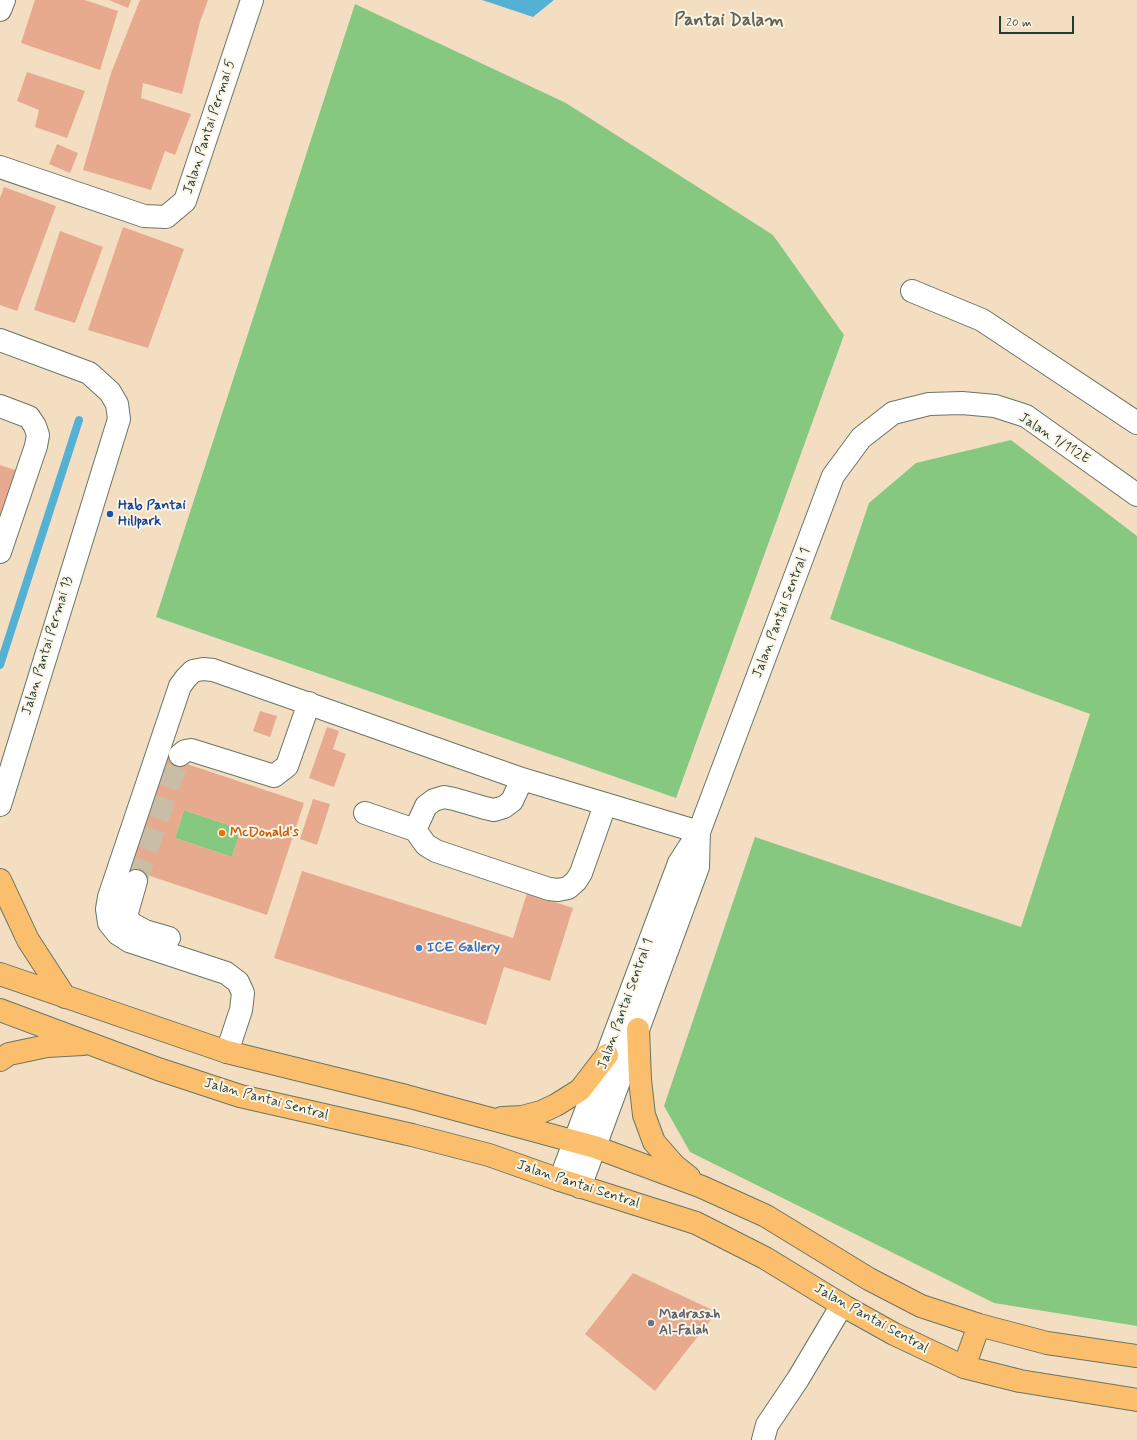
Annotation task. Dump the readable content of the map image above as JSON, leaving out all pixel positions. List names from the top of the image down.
{
  "streets": {
    "main road": ["Jalan Pantai Sentral"],
    "street": [
      "Jalan Pantai Permai 5",
      "Jalan 1/112E",
      "Jalan Pantai Sentral 1",
      "Jalan Pantai Permai 13"
    ]
  },
  "crossings": [
    ["Jalan 1/112E", "Jalan Pantai Sentral 1"],
    ["Jalan Pantai Sentral 1", "Jalan Pantai Sentral"]
  ],
  "districts": ["Pantai Dalam"],
  "places": [
    "Hab Pantai Hillpark",
    "McDonald's",
    "ICE Gallery",
    "Madrasah Al-Falah"
  ],
  "scale_bar": "20 m"
}
